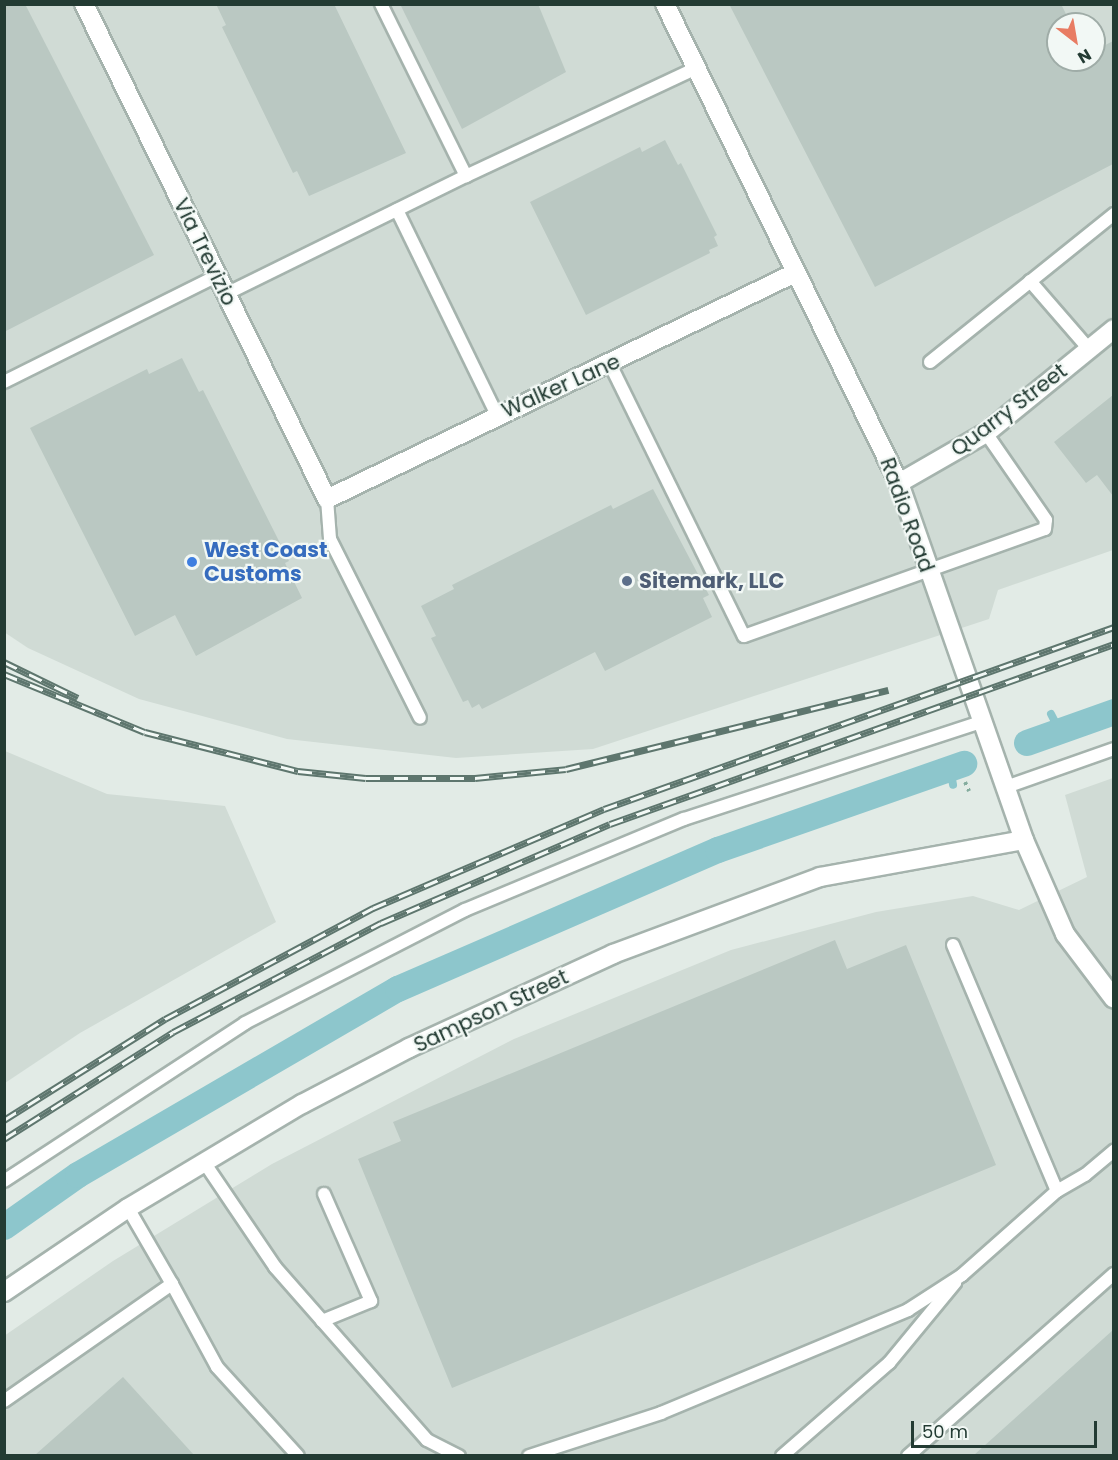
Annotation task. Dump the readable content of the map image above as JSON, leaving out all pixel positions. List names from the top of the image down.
{
  "streets": {
    "street": [
      "Via Trevizio",
      "Walker Lane",
      "Quarry Street",
      "Radio Road",
      "Sampson Street"
    ]
  },
  "crossings": [
    ["Via Trevizio", "Walker Lane"],
    ["Walker Lane", "Radio Road"],
    ["Quarry Street", "Radio Road"],
    ["Radio Road", "Sampson Street"]
  ],
  "places": ["West Coast Customs", "Sitemark, LLC"],
  "scale_bar": "50 m",
  "north": "bottom right"
}
